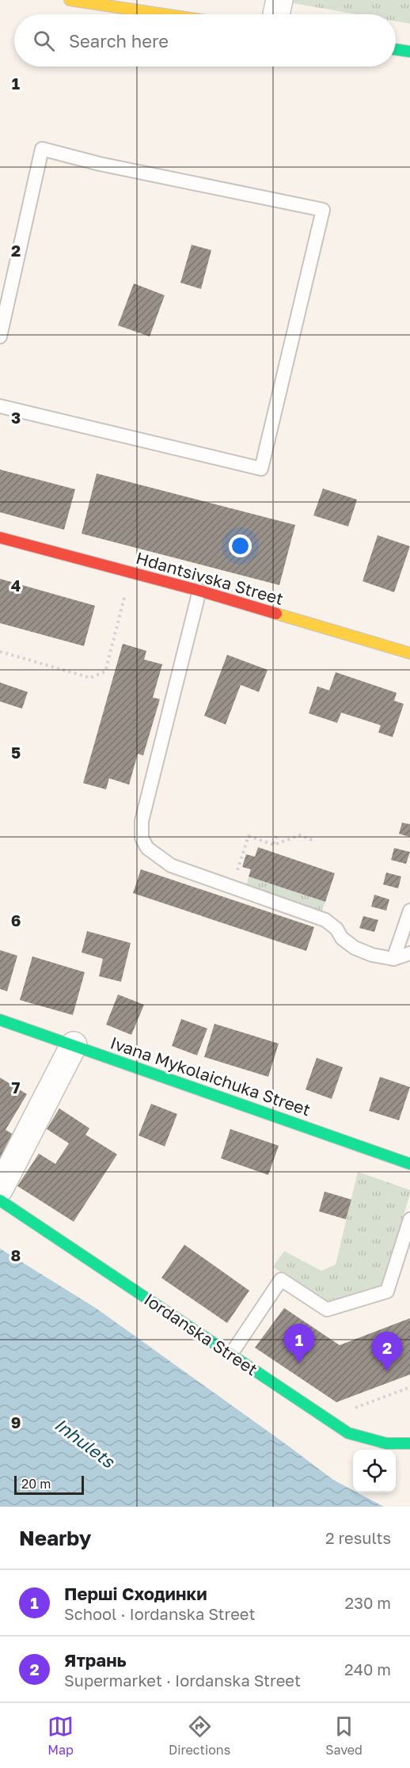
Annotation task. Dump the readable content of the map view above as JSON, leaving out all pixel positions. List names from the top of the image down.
{
  "streets": {
    "street": ["Hdantsivska Street", "Ivana Mykolaichuka Street", "Iordanska Street"]
  },
  "water": ["Inhulets"],
  "scale_bar": "20 m",
  "page": {
    "search": "Search here",
    "pins": ["1", "2"],
    "scale": "20 m",
    "heading": ["Nearby", "2 results"],
    "list": [
      {
        "mark": "1",
        "name": "Перші Сходинки",
        "note": "School · Iordanska Street",
        "value": "230 m"
      },
      {
        "mark": "2",
        "name": "Ятрань",
        "note": "Supermarket · Iordanska Street",
        "value": "240 m"
      }
    ],
    "nav": ["Map", "Directions", "Saved"]
  },
  "grid": {
    "rows": [
      "1",
      "2",
      "3",
      "4",
      "5",
      "6",
      "7",
      "8",
      "9"
    ]
  }
}
